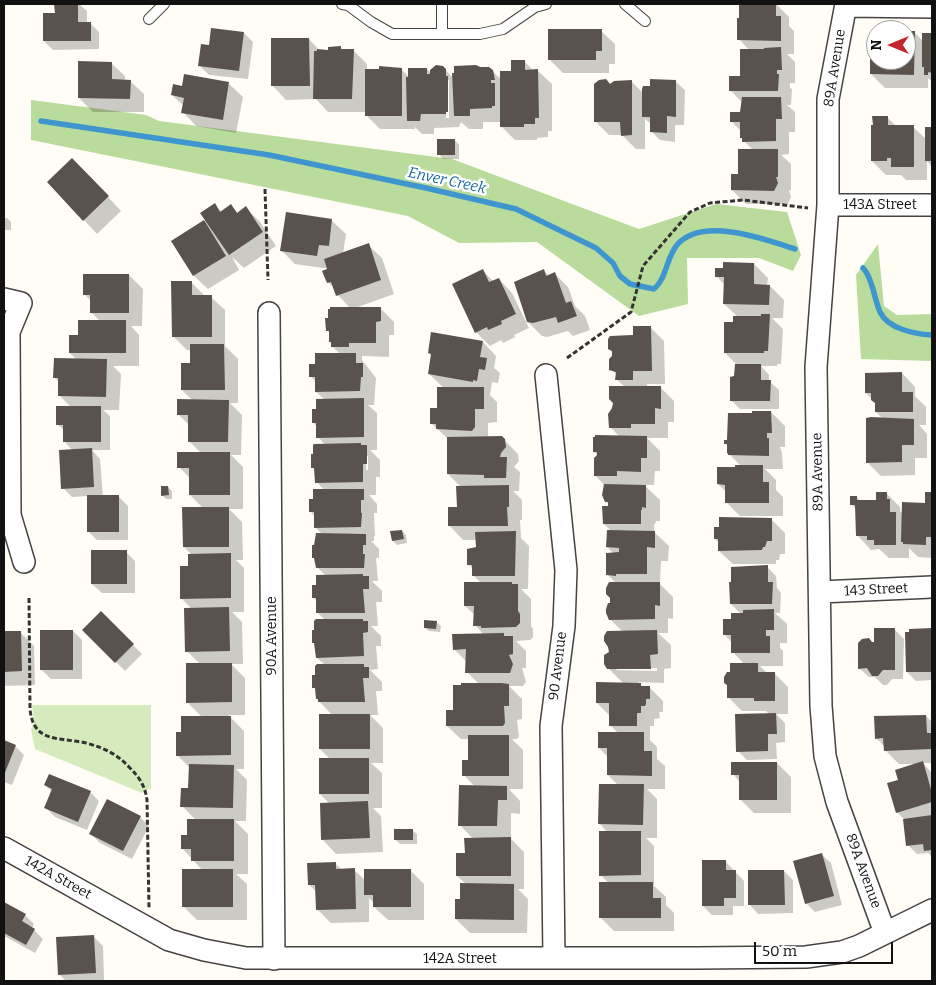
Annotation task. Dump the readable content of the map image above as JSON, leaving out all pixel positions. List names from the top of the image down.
{
  "streets": {
    "street": [
      "89A Avenue",
      "143A Street",
      "143 Street",
      "90A Avenue",
      "90 Avenue",
      "142A Street"
    ]
  },
  "crossings": [
    ["89A Avenue", "143A Street"],
    ["89A Avenue", "143 Street"],
    ["89A Avenue", "142A Street"],
    ["90A Avenue", "142A Street"],
    ["90 Avenue", "142A Street"]
  ],
  "water": ["Enver Creek"],
  "scale_bar": "50 m",
  "north": "left"
}
